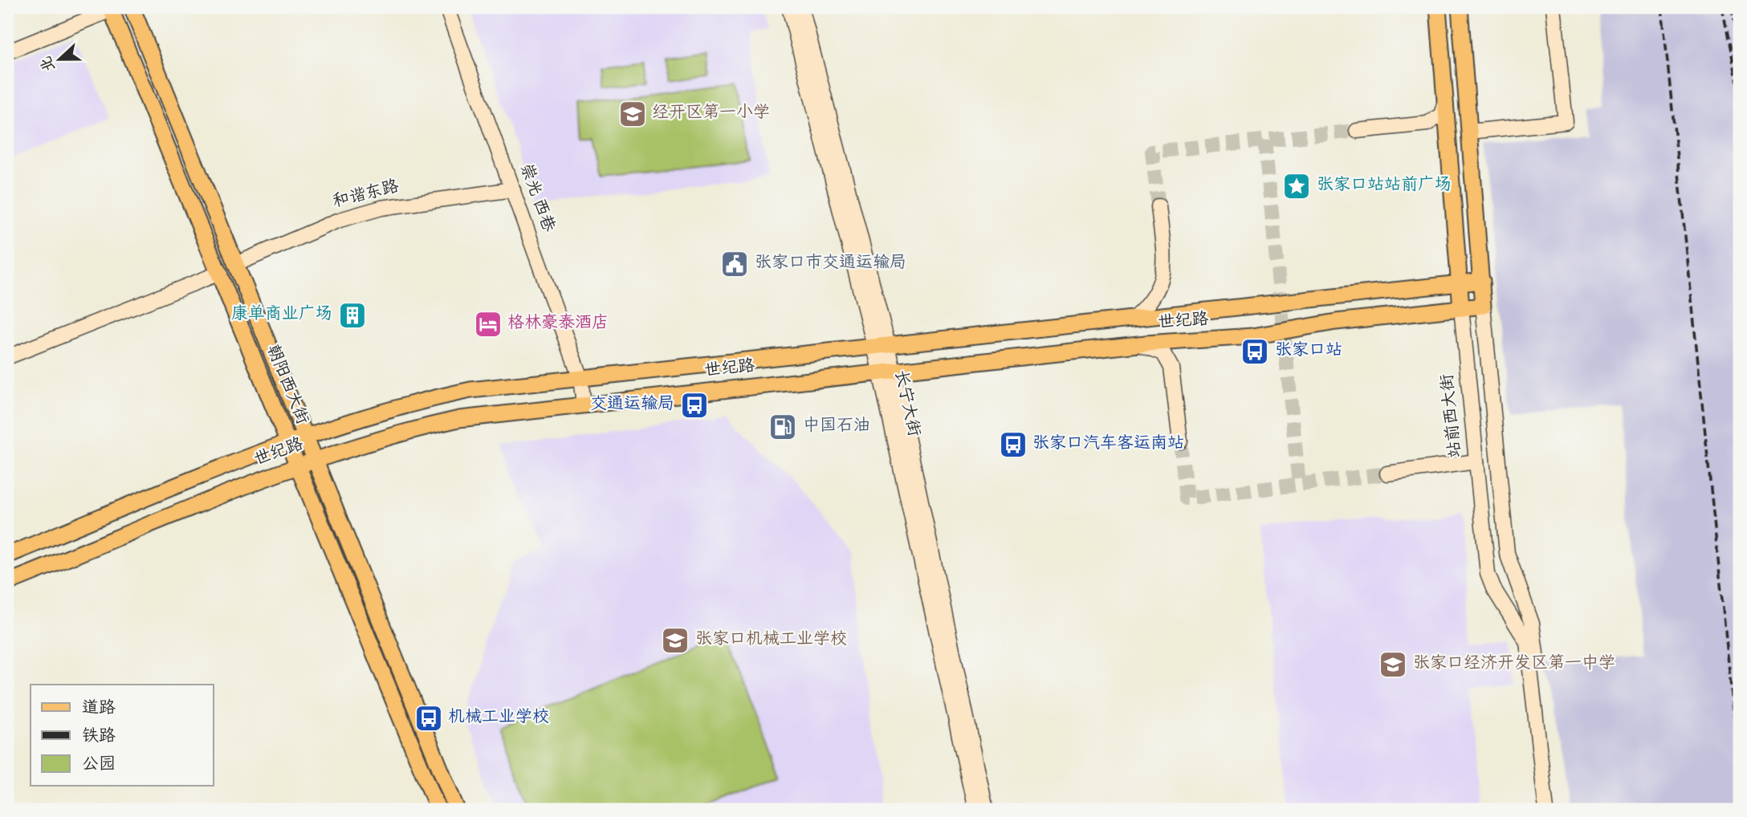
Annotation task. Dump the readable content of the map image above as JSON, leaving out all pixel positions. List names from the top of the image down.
{
  "streets": {
    "main road": [
      "和谐东路",
      "崇光 西巷",
      "世纪路",
      "朝阳西大街",
      "长宁大街",
      "站前西大街"
    ]
  },
  "crossings": [
    ["和谐东路", "崇光 西巷"],
    ["和谐东路", "朝阳西大街"],
    ["崇光 西巷", "世纪路"],
    ["世纪路", "朝阳西大街"],
    ["世纪路", "长宁大街"],
    ["世纪路", "站前西大街"]
  ],
  "places": {
    "school or university": ["经开区第一小学", "张家口机械工业学校", "张家口经济开发区第一中学"],
    "place": ["张家口站站前广场"],
    "public building": ["张家口市交通运输局"],
    "building": ["康单商业广场"],
    "hotel": ["格林豪泰酒店"],
    "bus stop": [
      "张家口站",
      "交通运输局",
      "张家口汽车客运南站",
      "机械工业学校"
    ],
    "fuel station": ["中国石油"]
  },
  "legend": ["道路", "铁路", "公园"],
  "north": "left"
}
